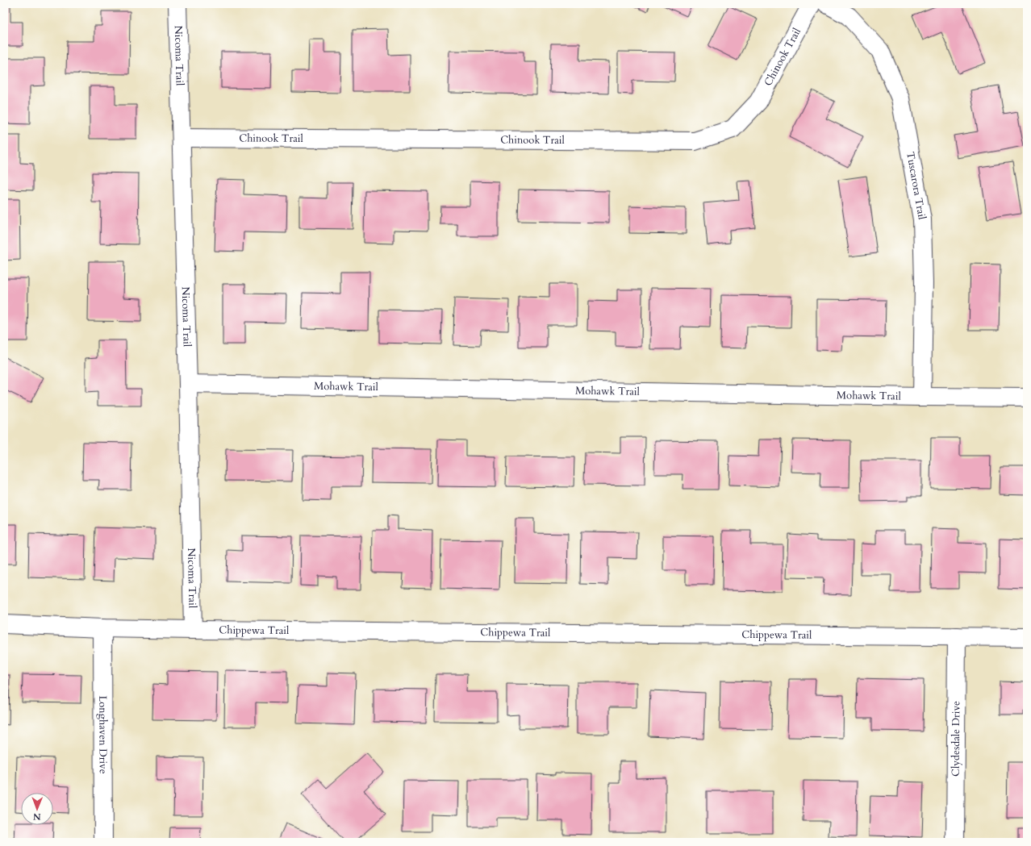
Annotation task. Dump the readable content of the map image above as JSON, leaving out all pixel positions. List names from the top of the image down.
{
  "streets": {
    "street": [
      "Nicoma Trail",
      "Chinook Trail",
      "Tuscarora Trail",
      "Mohawk Trail",
      "Chippewa Trail",
      "Longhaven Drive",
      "Clydesdale Drive"
    ]
  },
  "crossings": [
    ["Nicoma Trail", "Chinook Trail"],
    ["Nicoma Trail", "Mohawk Trail"],
    ["Nicoma Trail", "Chippewa Trail"],
    ["Tuscarora Trail", "Mohawk Trail"],
    ["Chippewa Trail", "Longhaven Drive"],
    ["Chippewa Trail", "Clydesdale Drive"]
  ],
  "north": "bottom"
}
